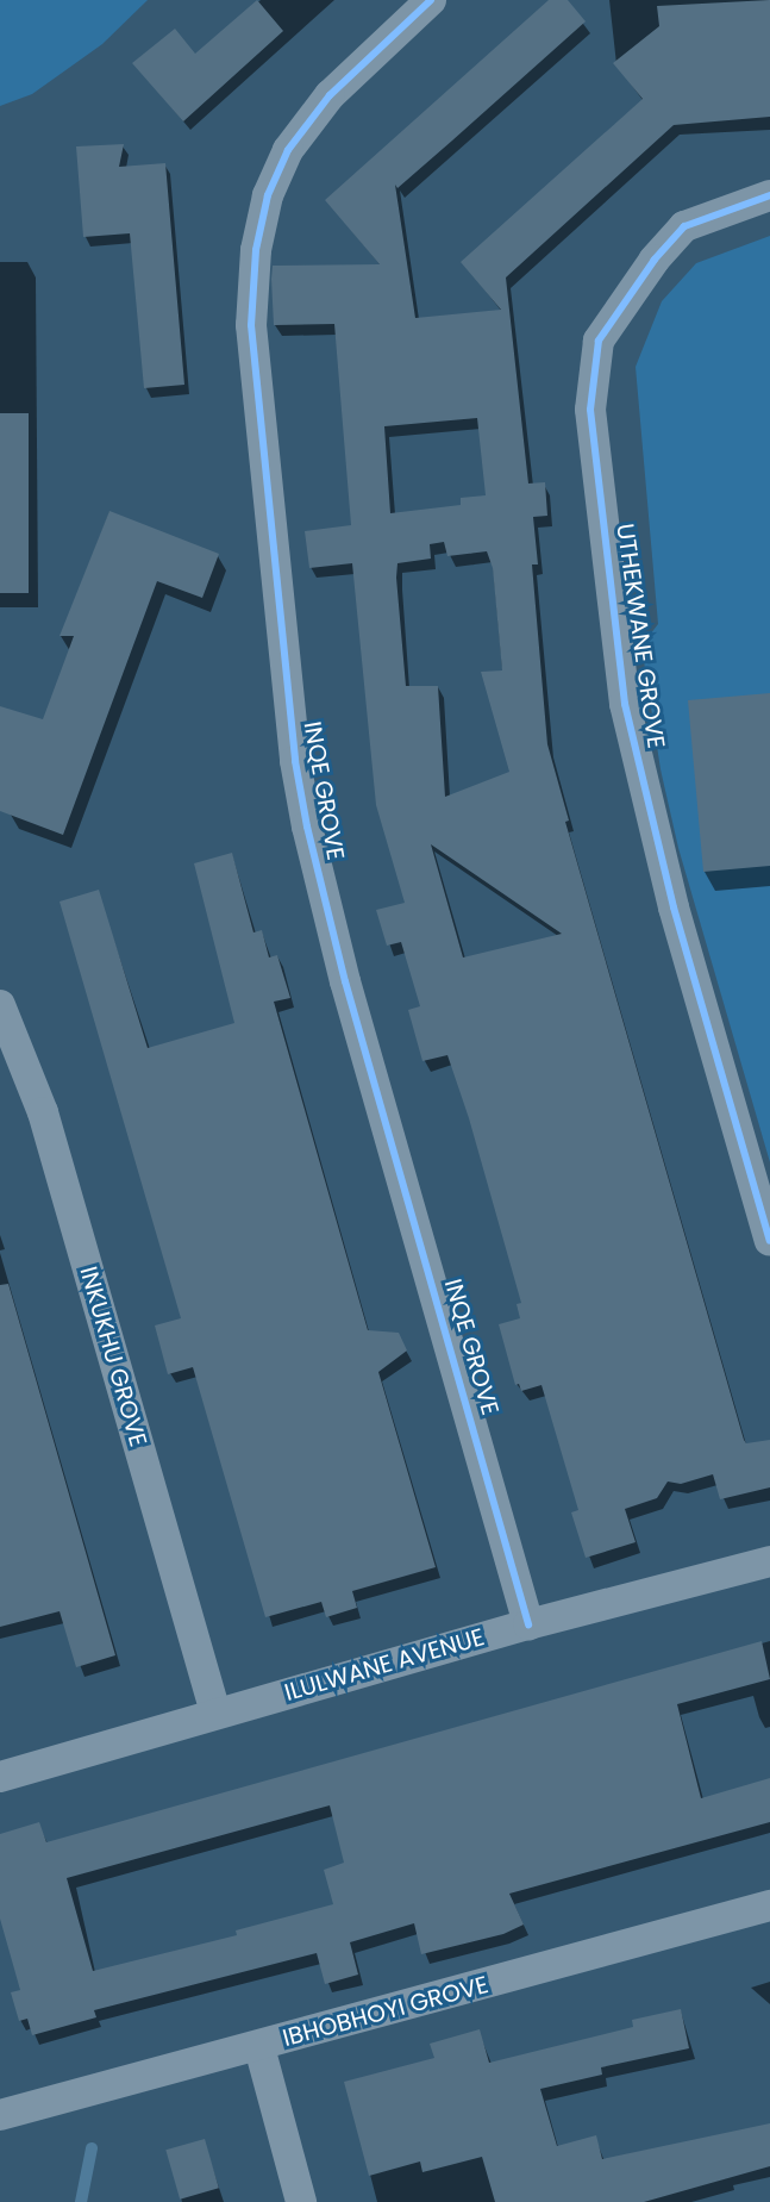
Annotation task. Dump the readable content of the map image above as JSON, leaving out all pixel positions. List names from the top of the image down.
{
  "streets": {
    "street": [
      "UTHEKWANE GROVE",
      "INQE GROVE",
      "INKUKHU GROVE",
      "ILULWANE AVENUE",
      "IBHOBHOYI GROVE"
    ]
  },
  "crossings": [
    ["INQE GROVE", "ILULWANE AVENUE"],
    ["INKUKHU GROVE", "ILULWANE AVENUE"]
  ]
}
